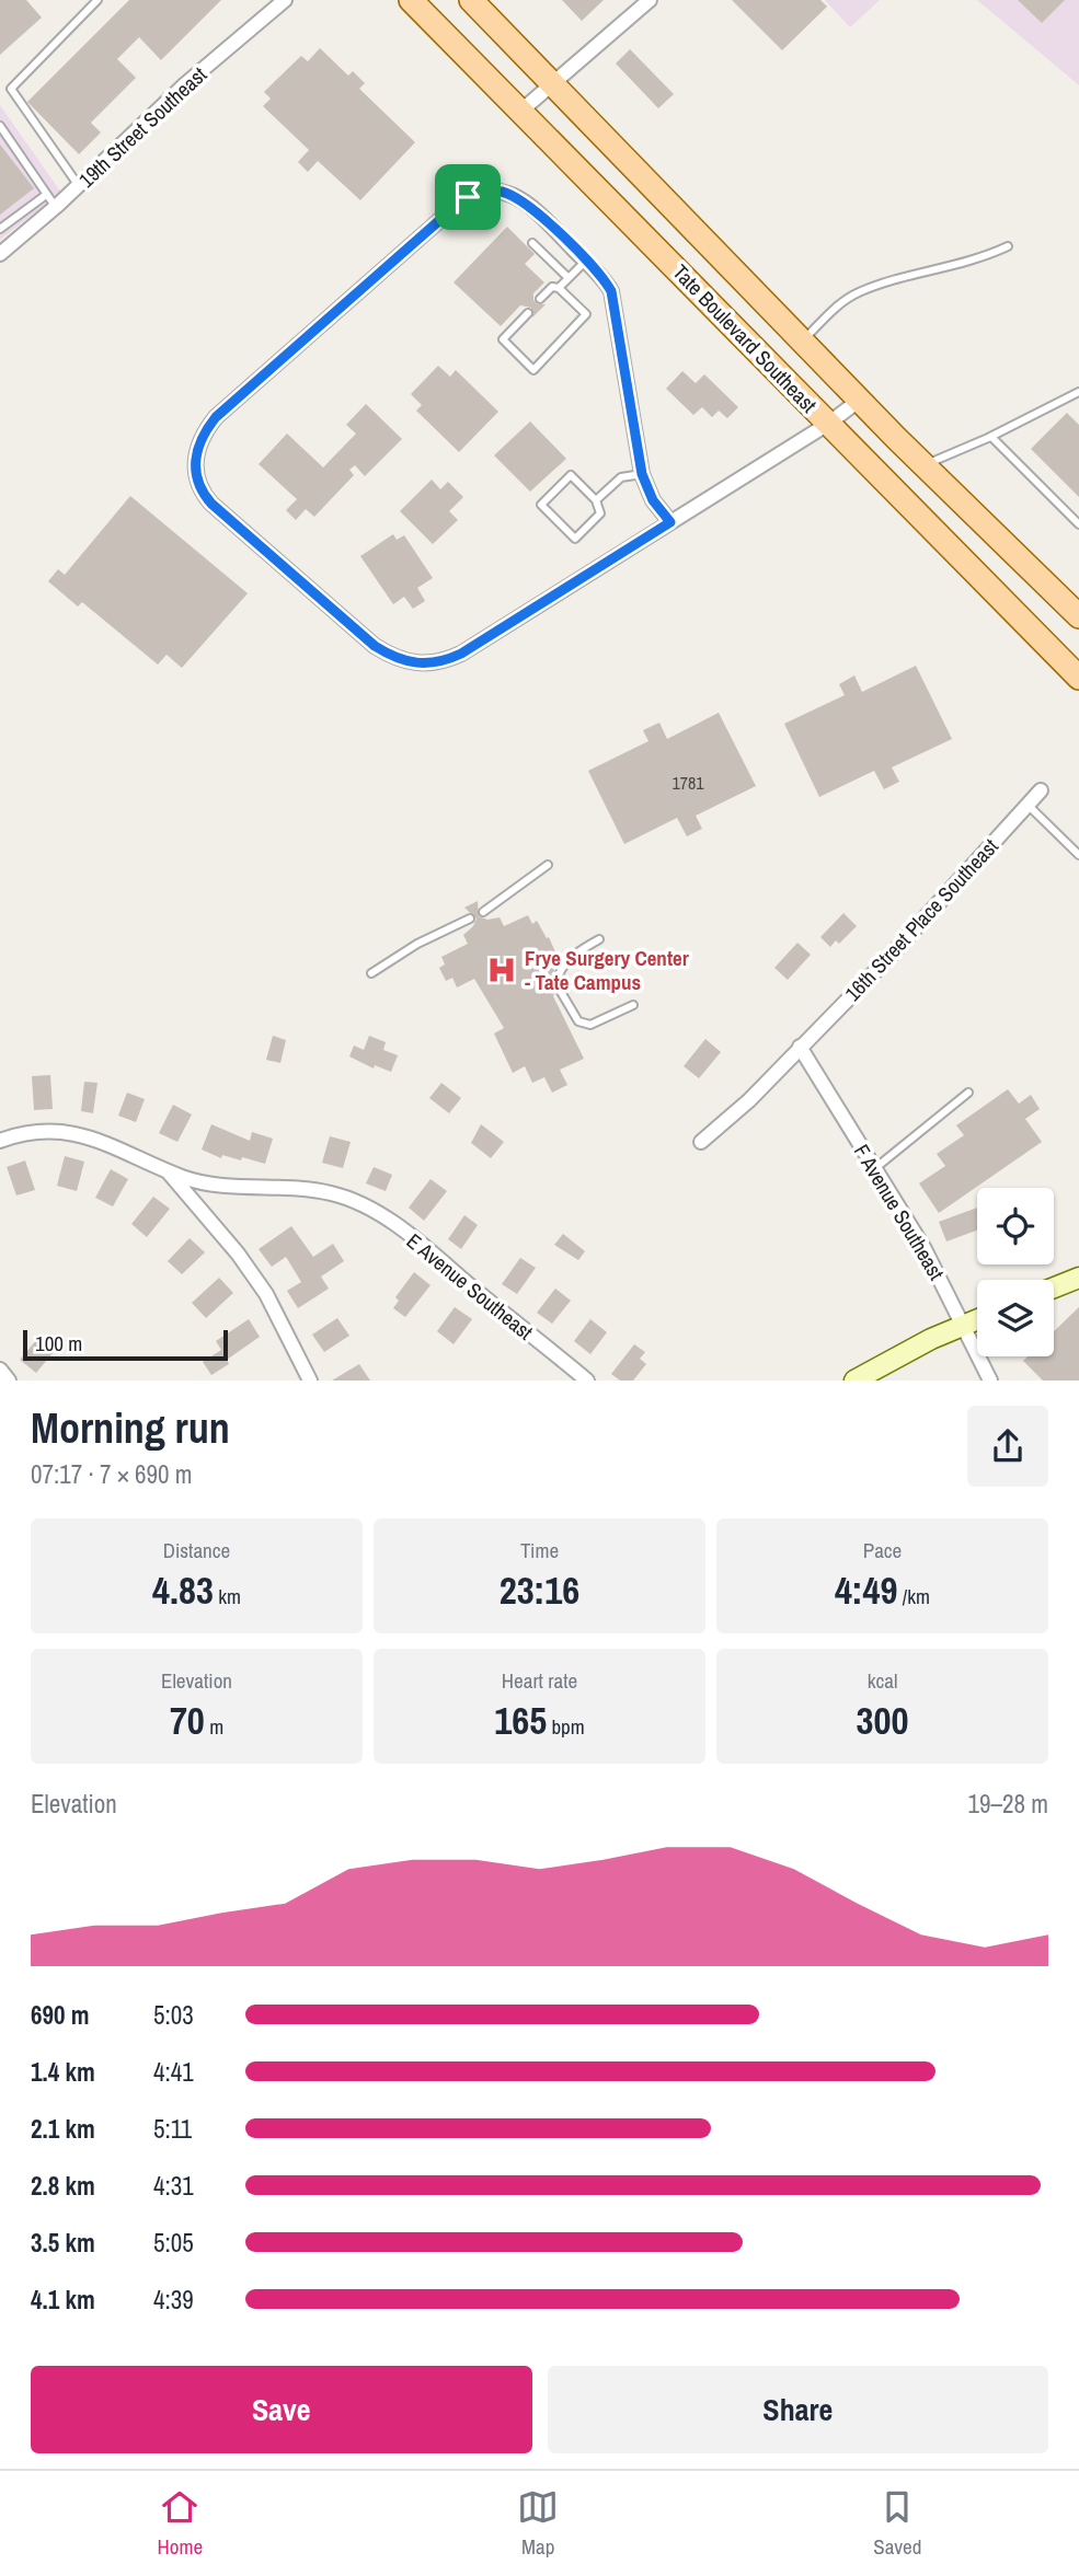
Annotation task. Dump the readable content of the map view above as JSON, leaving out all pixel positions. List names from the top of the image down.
{
  "streets": {
    "main road": ["Tate Boulevard Southeast"],
    "street": [
      "19th Street Southeast",
      "16th Street Place Southeast",
      "F Avenue Southeast",
      "E Avenue Southeast"
    ]
  },
  "crossings": [
    ["16th Street Place Southeast", "F Avenue Southeast"]
  ],
  "places": {
    "hospital": ["Frye Surgery Center - Tate Campus"]
  },
  "house_numbers": ["1781"],
  "scale_bar": "100 m",
  "page": {
    "scale": "100 m",
    "heading": ["Morning run", "07:17 · 7 × 690 m"],
    "stats": [
      ["Distance", "4.83 km"],
      ["Time", "23:16"],
      ["Pace", "4:49 /km"],
      ["Elevation", "70 m"],
      ["Heart rate", "165 bpm"],
      ["kcal", "300"]
    ],
    "chart": ["Elevation", "19–28 m"],
    "list": [
      {
        "name": "690 m",
        "note": "5:03"
      },
      {
        "name": "1.4 km",
        "note": "4:41"
      },
      {
        "name": "2.1 km",
        "note": "5:11"
      },
      {
        "name": "2.8 km",
        "note": "4:31"
      },
      {
        "name": "3.5 km",
        "note": "5:05"
      },
      {
        "name": "4.1 km",
        "note": "4:39"
      }
    ],
    "buttons": ["Save", "Share"],
    "tabs": ["Home", "Map", "Saved"]
  }
}
